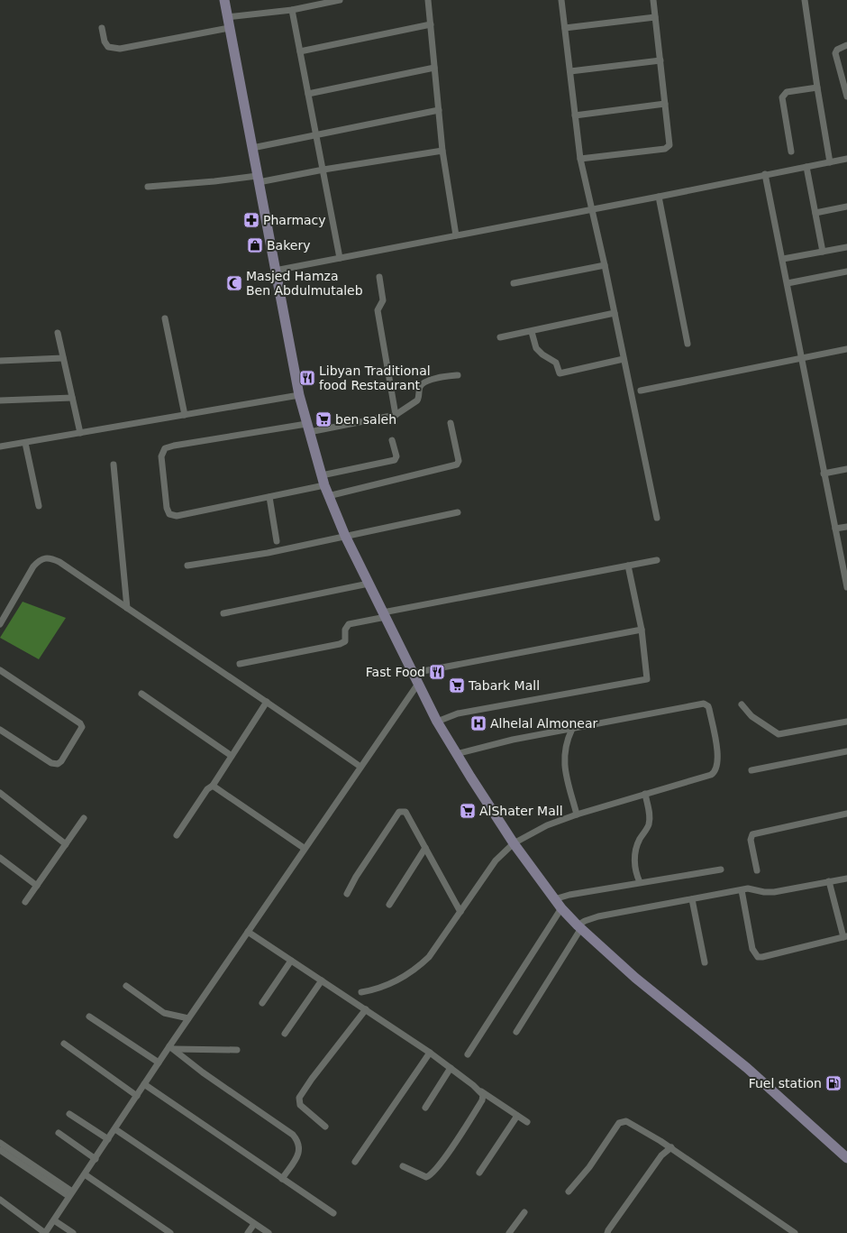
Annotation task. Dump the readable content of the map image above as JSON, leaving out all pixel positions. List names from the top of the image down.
{
  "places": {
    "pharmacy": ["Pharmacy"],
    "shop": ["Bakery"],
    "mosque": ["Masjed Hamza Ben Abdulmutaleb"],
    "restaurant": ["Libyan Traditional food Restaurant", "Fast Food"],
    "supermarket": ["ben saleh", "Tabark Mall", "AlShater Mall"],
    "hospital": ["Alhelal Almonear"],
    "fuel station": ["Fuel station"]
  }
}
